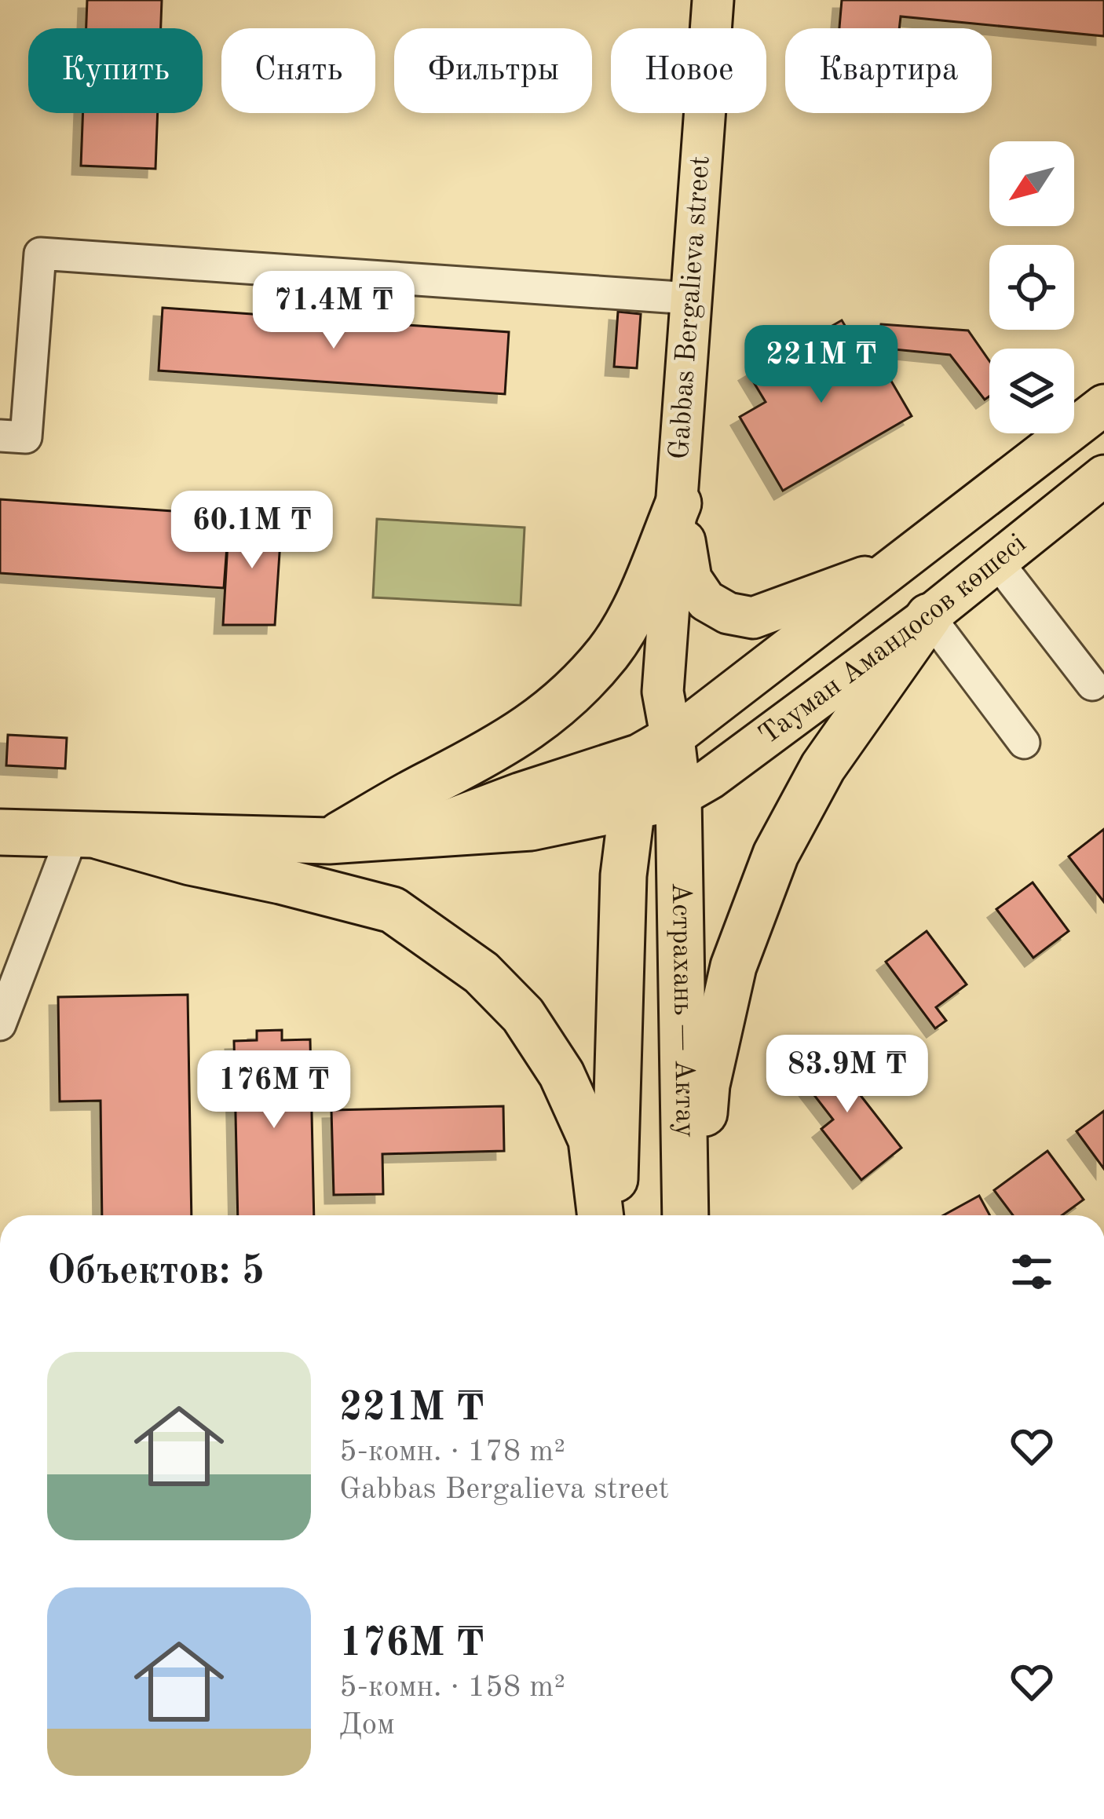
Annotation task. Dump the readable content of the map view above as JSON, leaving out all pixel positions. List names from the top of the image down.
{
  "streets": {
    "highway": ["Астрахань — Актау"],
    "main road": ["Gabbas Bergalieva street", "Тауман Амандосов көшесі"]
  },
  "crossings": [
    ["Тауман Амандосов көшесі", "Астрахань — Актау"]
  ],
  "north": "bottom left",
  "page": {
    "chip": [
      "Купить",
      "Снять",
      "Фильтры",
      "Новое",
      "Квартира"
    ],
    "price": [
      "71.4M ₸",
      "221M ₸",
      "60.1M ₸",
      "83.9M ₸",
      "176M ₸"
    ],
    "heading": "Объектов: 5",
    "list": [
      {
        "name": "221M ₸",
        "note": "5-комн. · 178 m² · Gabbas Bergalieva street"
      },
      {
        "name": "176M ₸",
        "note": "5-комн. · 158 m² · Дом"
      }
    ]
  }
}
